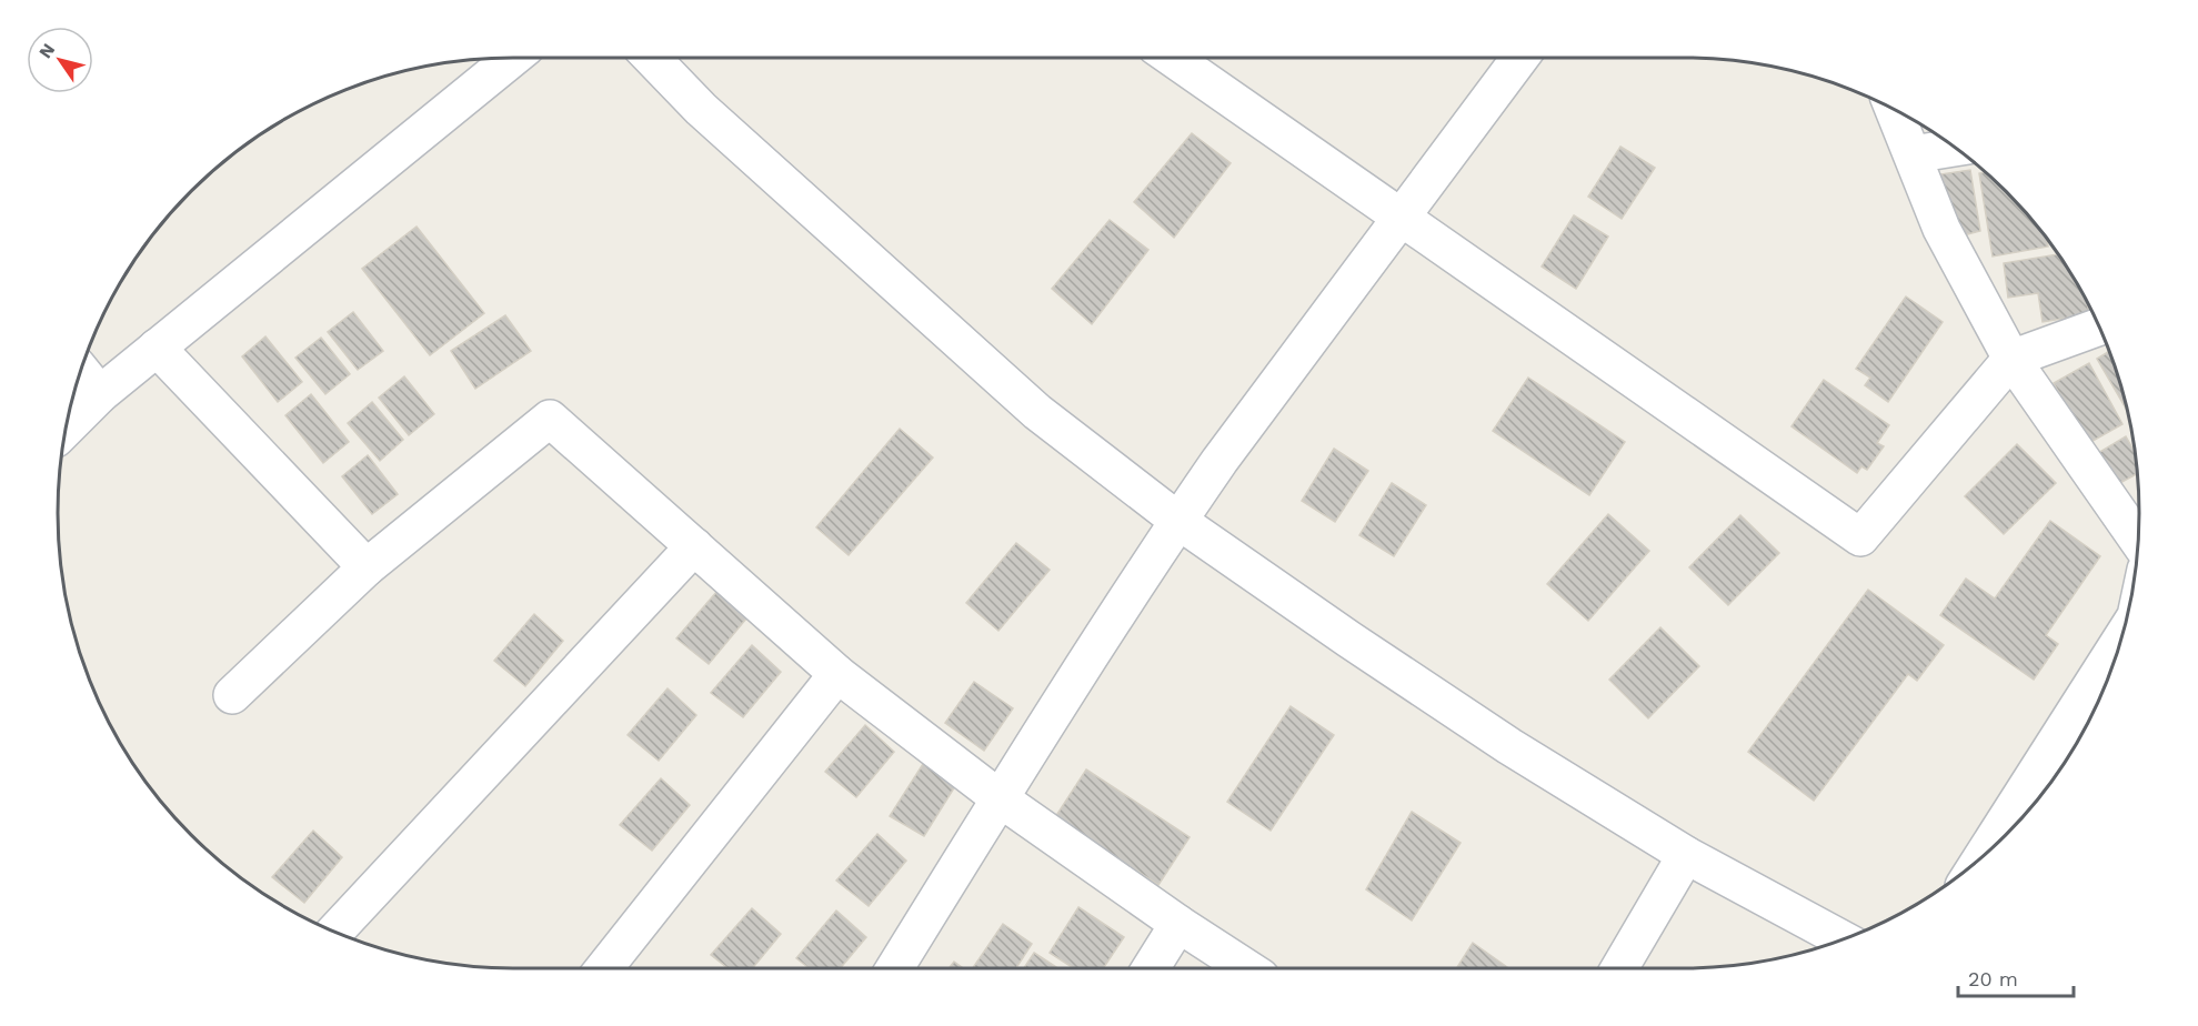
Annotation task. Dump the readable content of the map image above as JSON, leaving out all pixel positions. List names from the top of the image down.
{
  "scale_bar": "20 m",
  "north": "top left"
}
